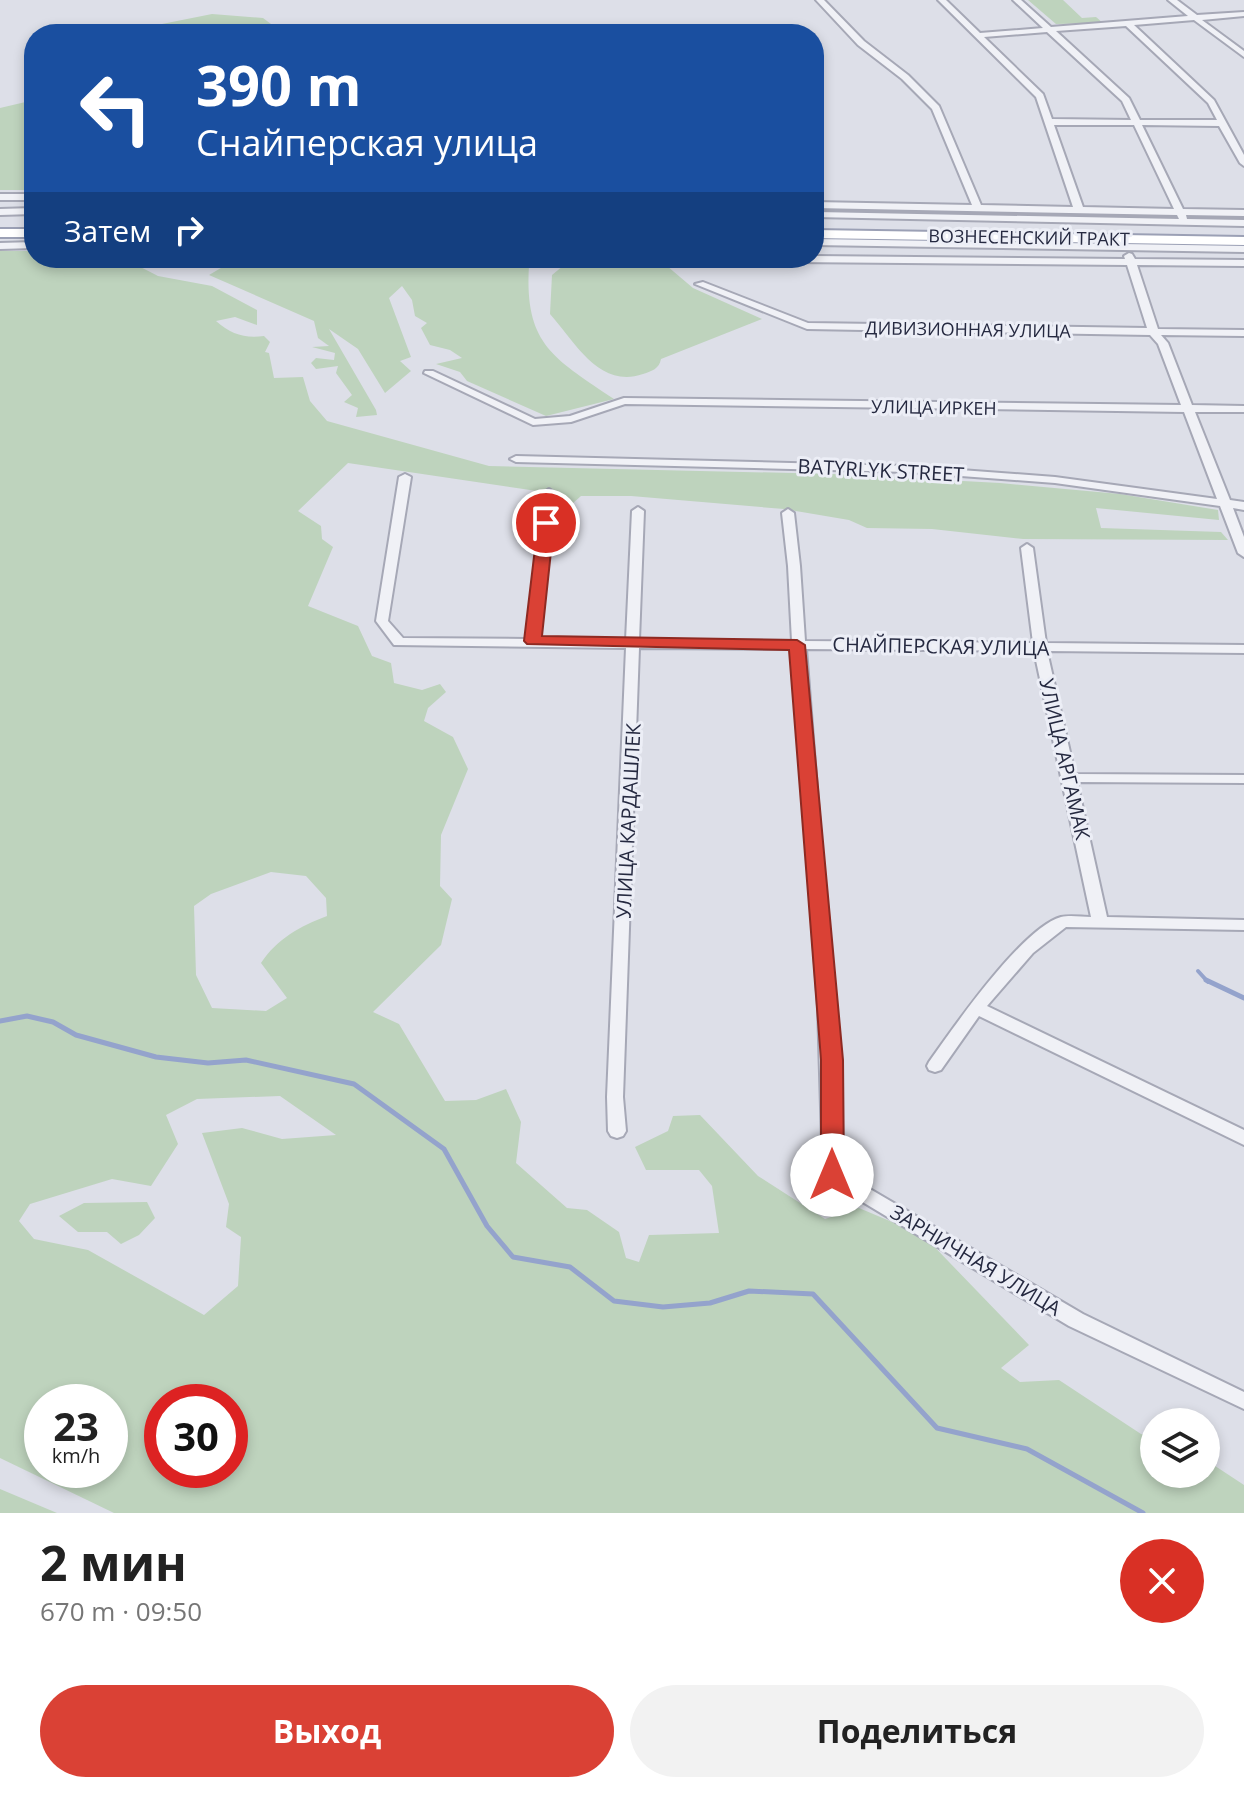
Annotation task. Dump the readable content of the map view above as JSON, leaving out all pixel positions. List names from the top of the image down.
{
  "streets": {
    "main road": ["ВОЗНЕСЕНСКИЙ ТРАКТ"],
    "street": [
      "ДИВИЗИОННАЯ УЛИЦА",
      "УЛИЦА ИРКЕН",
      "BATYRLYK STREET",
      "СНАЙПЕРСКАЯ УЛИЦА",
      "УЛИЦА АРГАМАК",
      "УЛИЦА КАРДАШЛЕК",
      "ЗАРНИЧНАЯ УЛИЦА"
    ]
  },
  "crossings": [
    ["СНАЙПЕРСКАЯ УЛИЦА", "УЛИЦА АРГАМАК"],
    ["СНАЙПЕРСКАЯ УЛИЦА", "УЛИЦА КАРДАШЛЕК"],
    ["СНАЙПЕРСКАЯ УЛИЦА", "ЗАРНИЧНАЯ УЛИЦА"]
  ],
  "page": {
    "turn": ["390 m", "Снайперская улица"],
    "then": "Затем",
    "speed": "23 km/h",
    "limit": "30",
    "heading": ["2 мин", "670 m · 09:50"],
    "buttons": ["Выход", "Поделиться"]
  }
}
